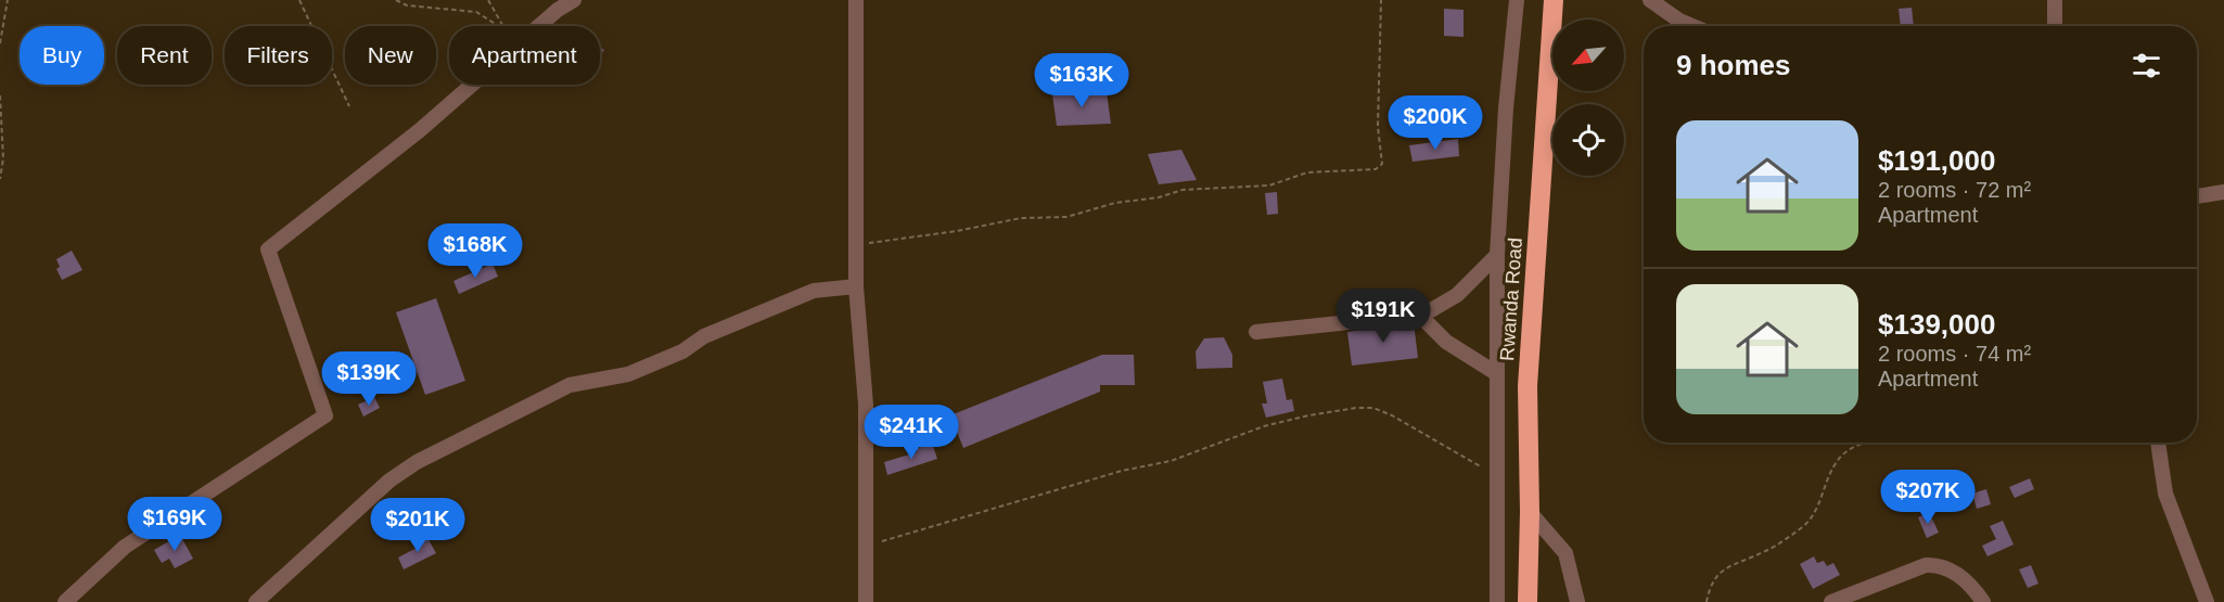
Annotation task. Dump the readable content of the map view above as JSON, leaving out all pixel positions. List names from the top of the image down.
{
  "streets": {
    "highway": ["Rwanda Road"]
  },
  "north": "bottom left",
  "page": {
    "chip": [
      "Buy",
      "Rent",
      "Filters",
      "New",
      "Apartment"
    ],
    "heading": "9 homes",
    "price": [
      "$163K",
      "$200K",
      "$168K",
      "$191K",
      "$139K",
      "$241K",
      "$207K",
      "$169K",
      "$201K"
    ],
    "list": [
      {
        "name": "$191,000",
        "note": "2 rooms · 72 m² · Apartment"
      },
      {
        "name": "$139,000",
        "note": "2 rooms · 74 m² · Apartment"
      }
    ]
  }
}
